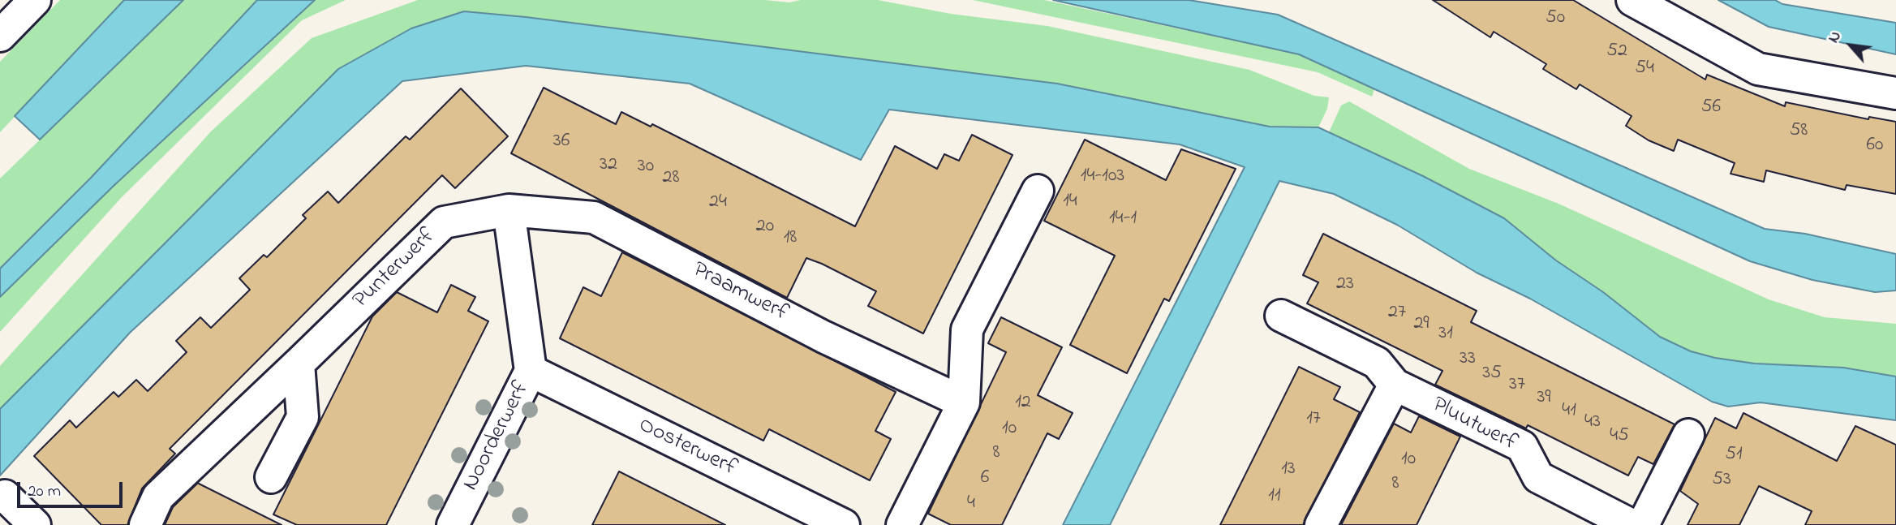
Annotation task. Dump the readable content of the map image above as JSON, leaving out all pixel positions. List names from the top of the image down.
{
  "streets": {
    "street": [
      "Punterwerf",
      "Praamwerf",
      "Pluutwerf",
      "Noorderwerf",
      "Oosterwerf"
    ]
  },
  "crossings": [
    ["Punterwerf", "Praamwerf"],
    ["Punterwerf", "Noorderwerf"],
    ["Praamwerf", "Noorderwerf"],
    ["Noorderwerf", "Oosterwerf"]
  ],
  "house_numbers": [
    "50",
    "52",
    "54",
    "56",
    "58",
    "36",
    "60",
    "32",
    "30",
    "14-103",
    "28",
    "14",
    "24",
    "14-1",
    "20",
    "18",
    "23",
    "27",
    "29",
    "31",
    "33",
    "35",
    "37",
    "39",
    "12",
    "41",
    "17",
    "43",
    "10",
    "45",
    "8",
    "51",
    "10",
    "13",
    "6",
    "53",
    "8",
    "11",
    "4"
  ],
  "scale_bar": "20 m",
  "north": "top left"
}
